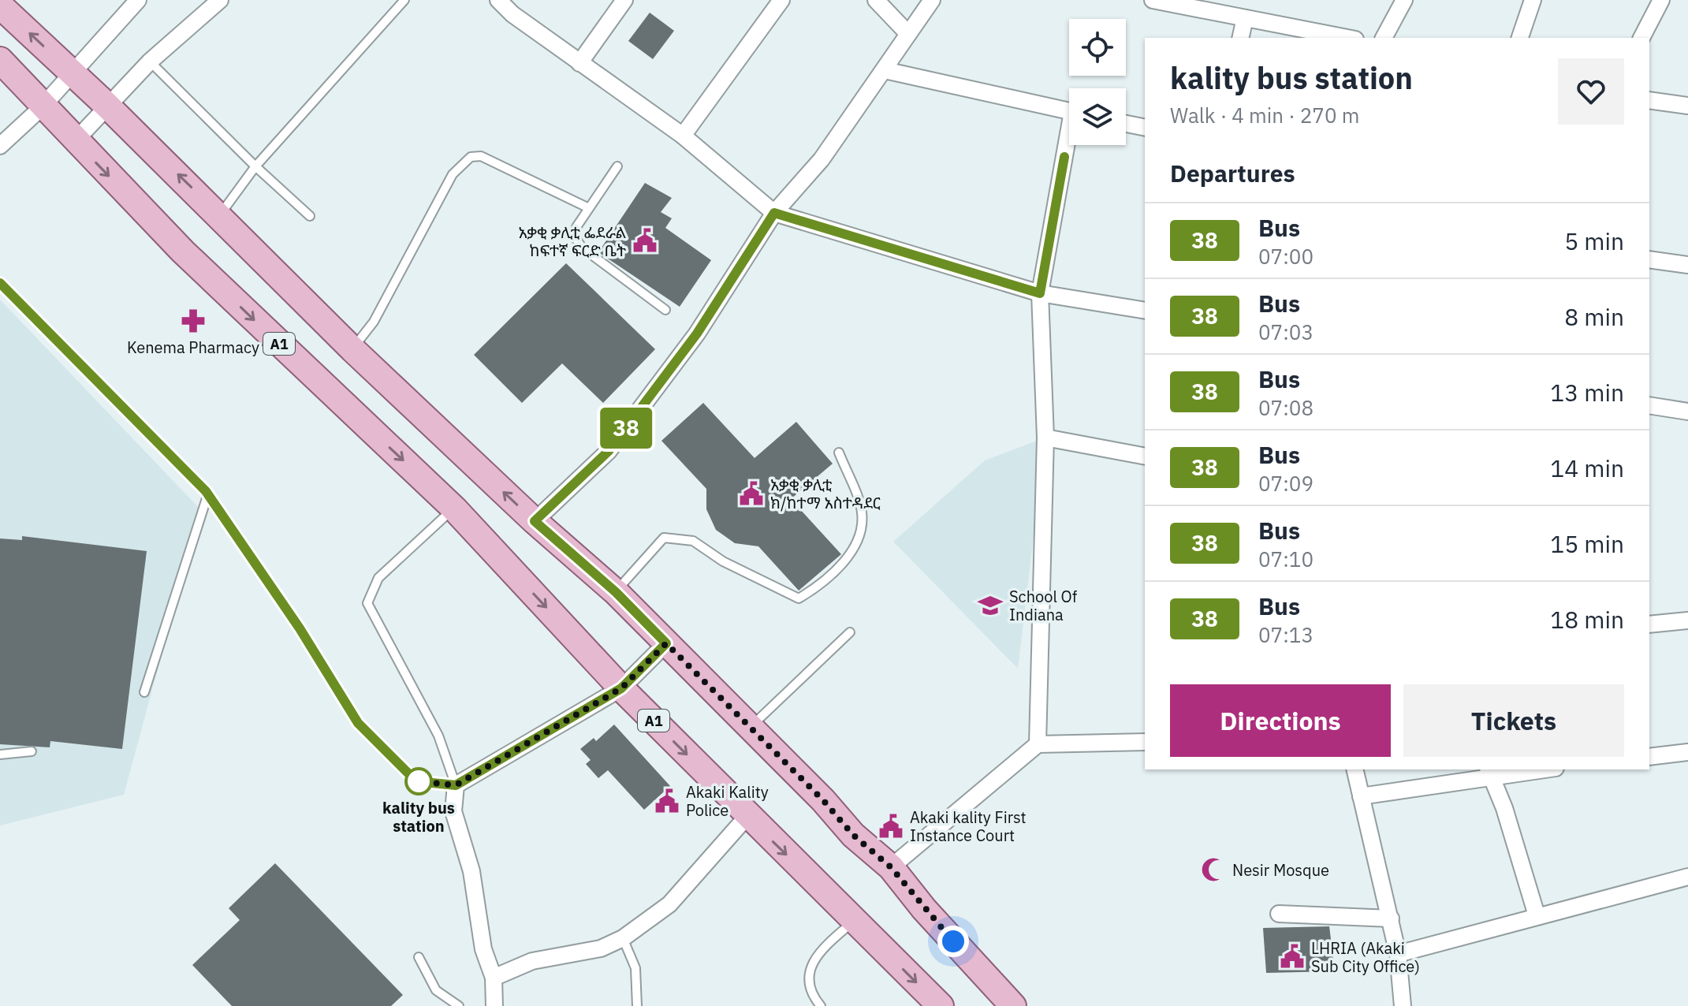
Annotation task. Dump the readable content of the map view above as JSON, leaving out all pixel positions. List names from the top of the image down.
{
  "streets": {
    "main road": ["A1"]
  },
  "places": {
    "public building": [
      "አቃቂ ቃሊቲ ፌደራል ከፍተኛ ፍርድ ቤት",
      "አቃቂ ቃሊቲ ክ/ከተማ አስተዳደር",
      "Akaki Kality Police",
      "Akaki kality First Instance Court",
      "LHRIA (Akaki Sub City Office)"
    ],
    "pharmacy": ["Kenema Pharmacy"],
    "school or university": ["School Of Indiana"],
    "other": ["kality bus station"],
    "mosque": ["Nesir Mosque"]
  },
  "lines": ["bus line 38"],
  "page": {
    "on_map": "38",
    "heading": [
      ["kality bus station", "Walk · 4 min · 270 m"],
      "Departures"
    ],
    "list": [
      {
        "mark": "38",
        "name": "Bus",
        "note": "07:00",
        "value": "5 min"
      },
      {
        "mark": "38",
        "name": "Bus",
        "note": "07:03",
        "value": "8 min"
      },
      {
        "mark": "38",
        "name": "Bus",
        "note": "07:08",
        "value": "13 min"
      },
      {
        "mark": "38",
        "name": "Bus",
        "note": "07:09",
        "value": "14 min"
      },
      {
        "mark": "38",
        "name": "Bus",
        "note": "07:10",
        "value": "15 min"
      },
      {
        "mark": "38",
        "name": "Bus",
        "note": "07:13",
        "value": "18 min"
      }
    ],
    "buttons": ["Directions", "Tickets"]
  }
}
